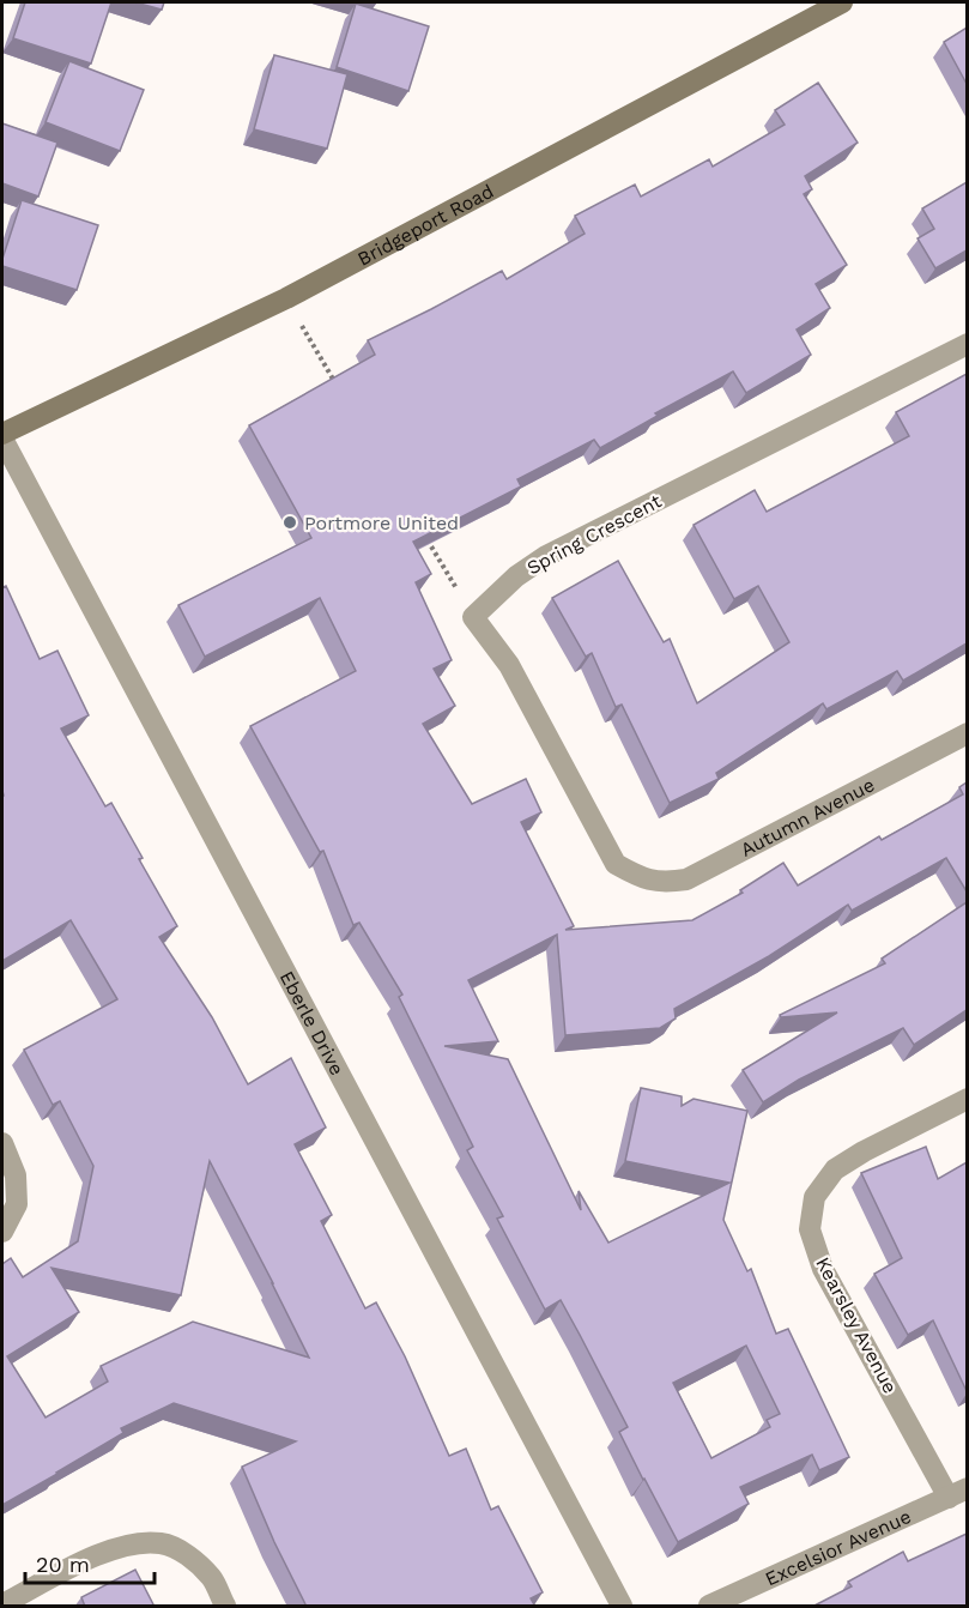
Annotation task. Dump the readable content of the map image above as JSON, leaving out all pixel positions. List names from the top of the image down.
{
  "streets": {
    "main road": ["Bridgeport Road"],
    "street": [
      "Spring Crescent",
      "Autumn Avenue",
      "Eberle Drive",
      "Kearsley Avenue",
      "Excelsior Avenue"
    ]
  },
  "crossings": [
    ["Bridgeport Road", "Eberle Drive"],
    ["Spring Crescent", "Autumn Avenue"],
    ["Kearsley Avenue", "Excelsior Avenue"]
  ],
  "places": ["Portmore United"],
  "scale_bar": "20 m"
}
